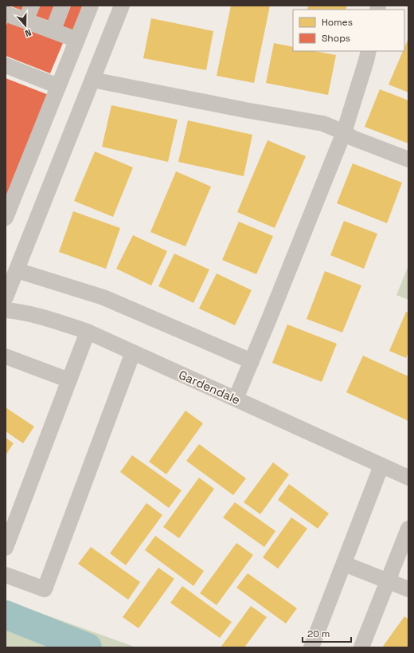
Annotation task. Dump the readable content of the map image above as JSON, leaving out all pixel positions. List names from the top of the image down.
{
  "streets": {
    "street": ["Gardendale"]
  },
  "legend": ["Homes", "Shops"],
  "scale_bar": "20 m",
  "north": "bottom"
}
